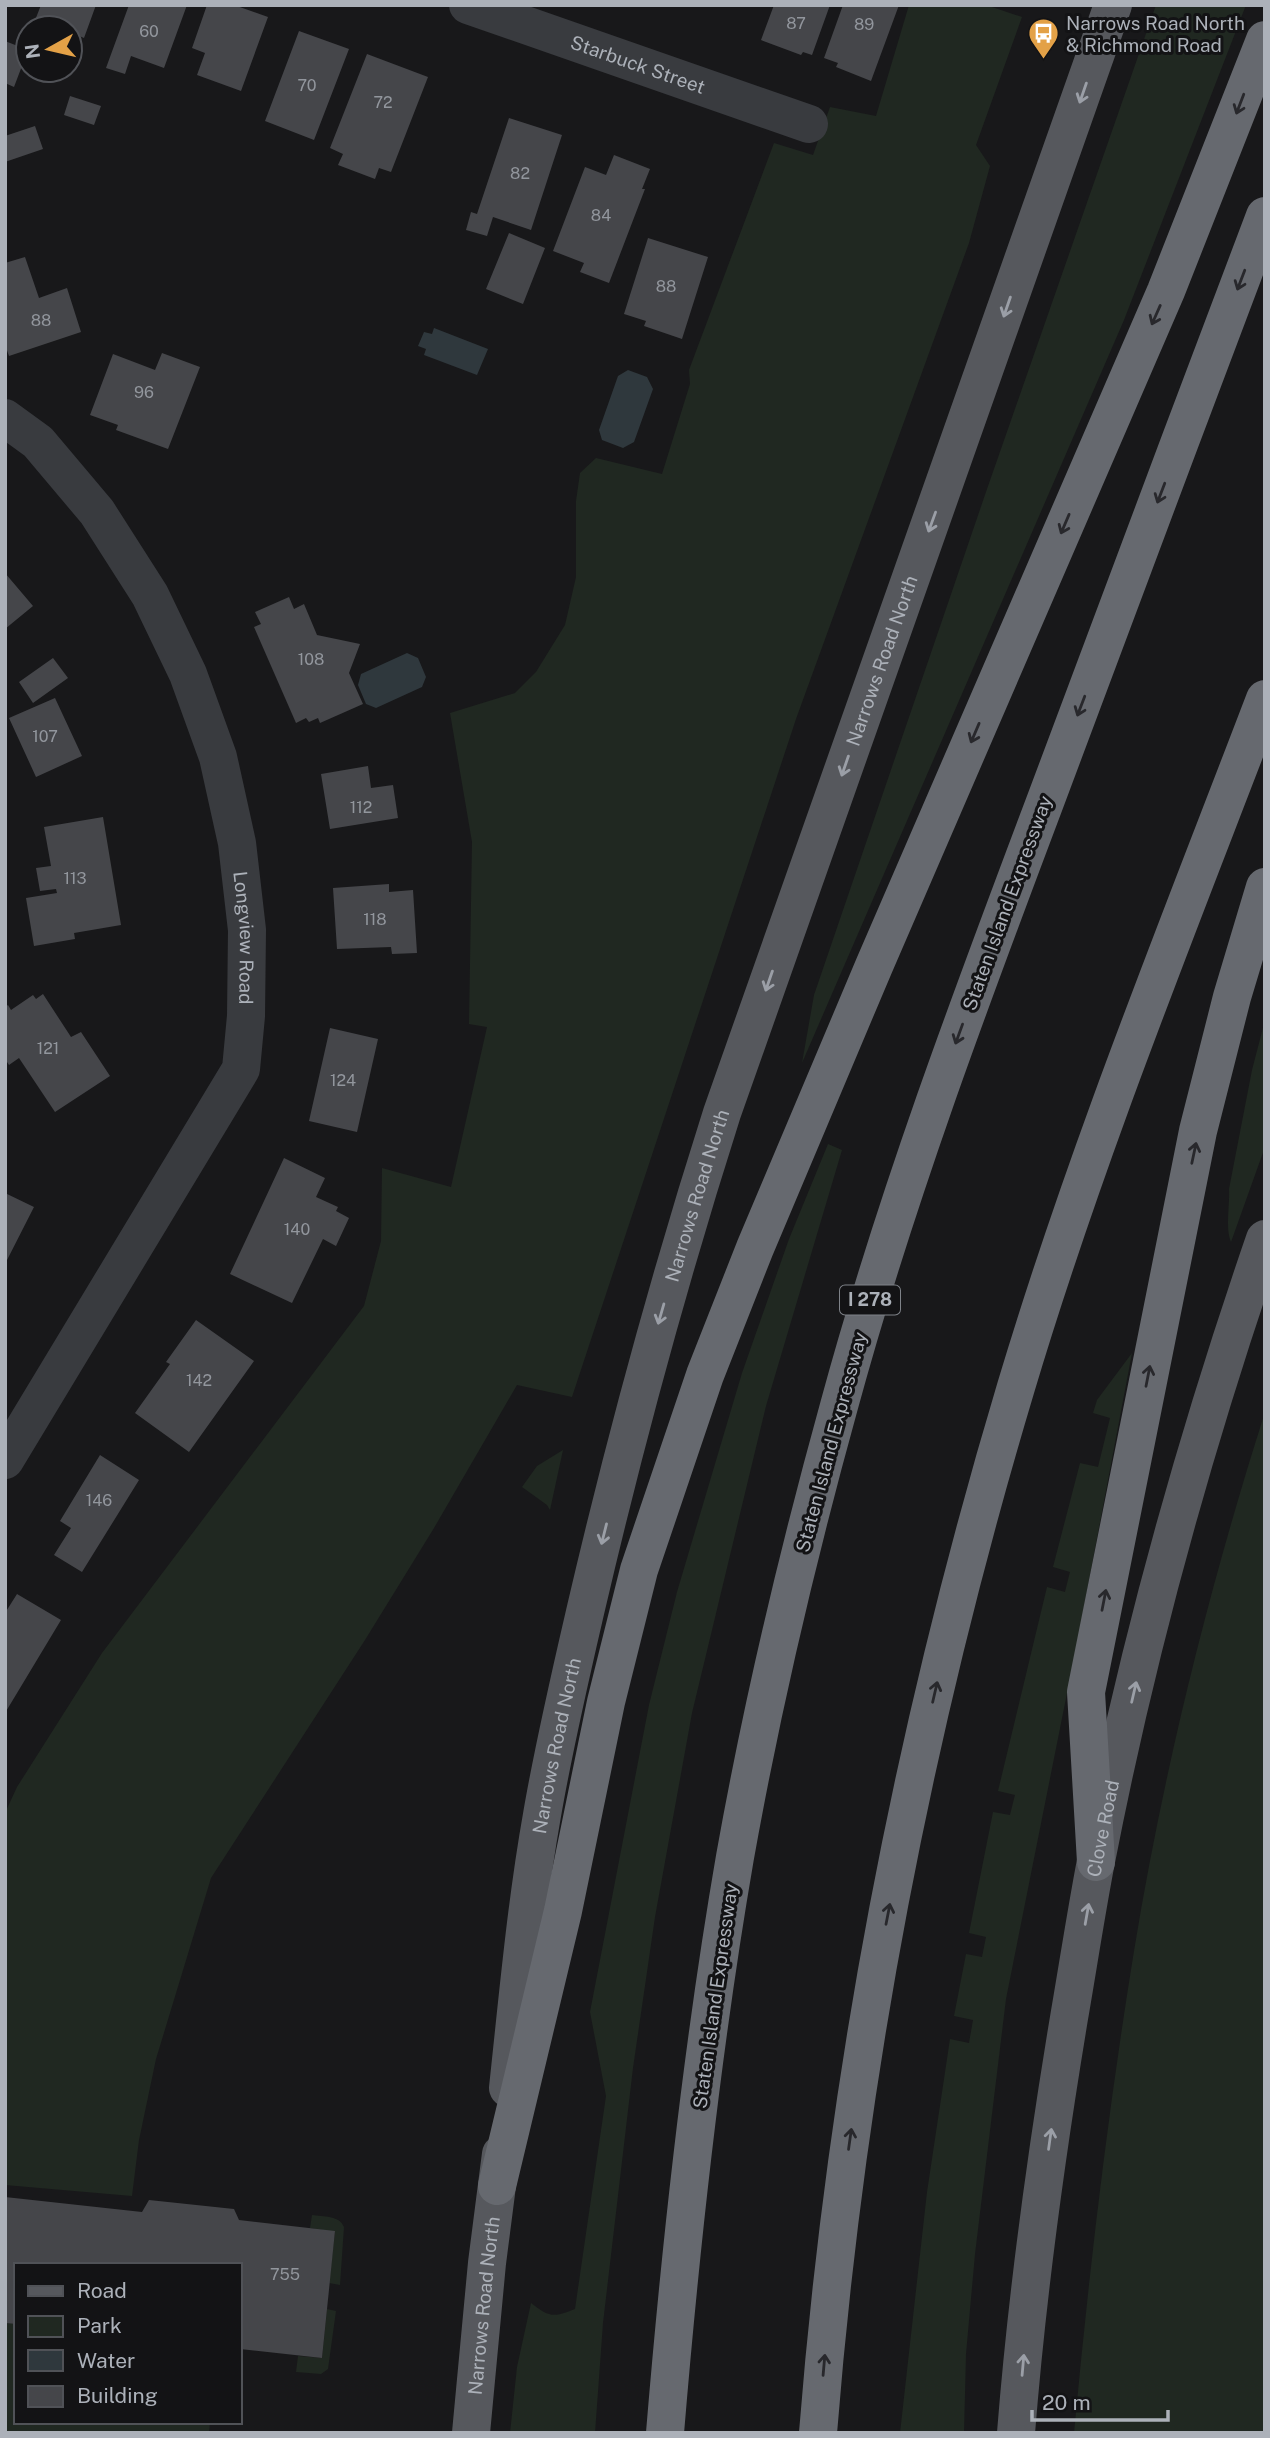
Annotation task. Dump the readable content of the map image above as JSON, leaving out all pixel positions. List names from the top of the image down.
{
  "streets": {
    "highway": ["Staten Island Expressway", "I 278"],
    "main road": ["Narrows Road North", "Clove Road"],
    "street": ["Starbuck Street", "Longview Road"]
  },
  "one_way": ["Narrows Road North", "Clove Road"],
  "places": {
    "bus stop": ["Narrows Road North & Richmond Road"]
  },
  "house_numbers": [
    "87",
    "89",
    "60",
    "70",
    "72",
    "82",
    "84",
    "88",
    "88",
    "96",
    "108",
    "107",
    "112",
    "113",
    "118",
    "121",
    "124",
    "140",
    "142",
    "146",
    "755"
  ],
  "legend": [
    "Road",
    "Park",
    "Water",
    "Building"
  ],
  "scale_bar": "20 m",
  "north": "left"
}
